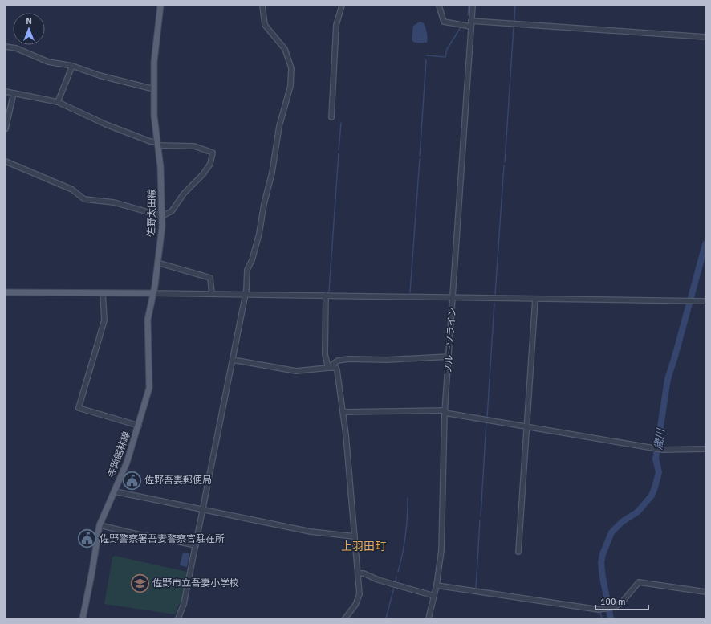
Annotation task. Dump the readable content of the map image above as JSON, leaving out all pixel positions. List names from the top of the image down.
{
  "streets": {
    "main road": ["佐野太田線", "寺岡館林線"],
    "street": ["フルーツライン"]
  },
  "crossings": [
    ["佐野太田線", "寺岡館林線"]
  ],
  "districts": ["上羽田町"],
  "water": ["歳川"],
  "places": {
    "public building": ["佐野吾妻郵便局", "佐野警察署吾妻警察官駐在所"],
    "school or university": ["佐野市立吾妻小学校"]
  },
  "scale_bar": "100 m",
  "north": "top"
}
